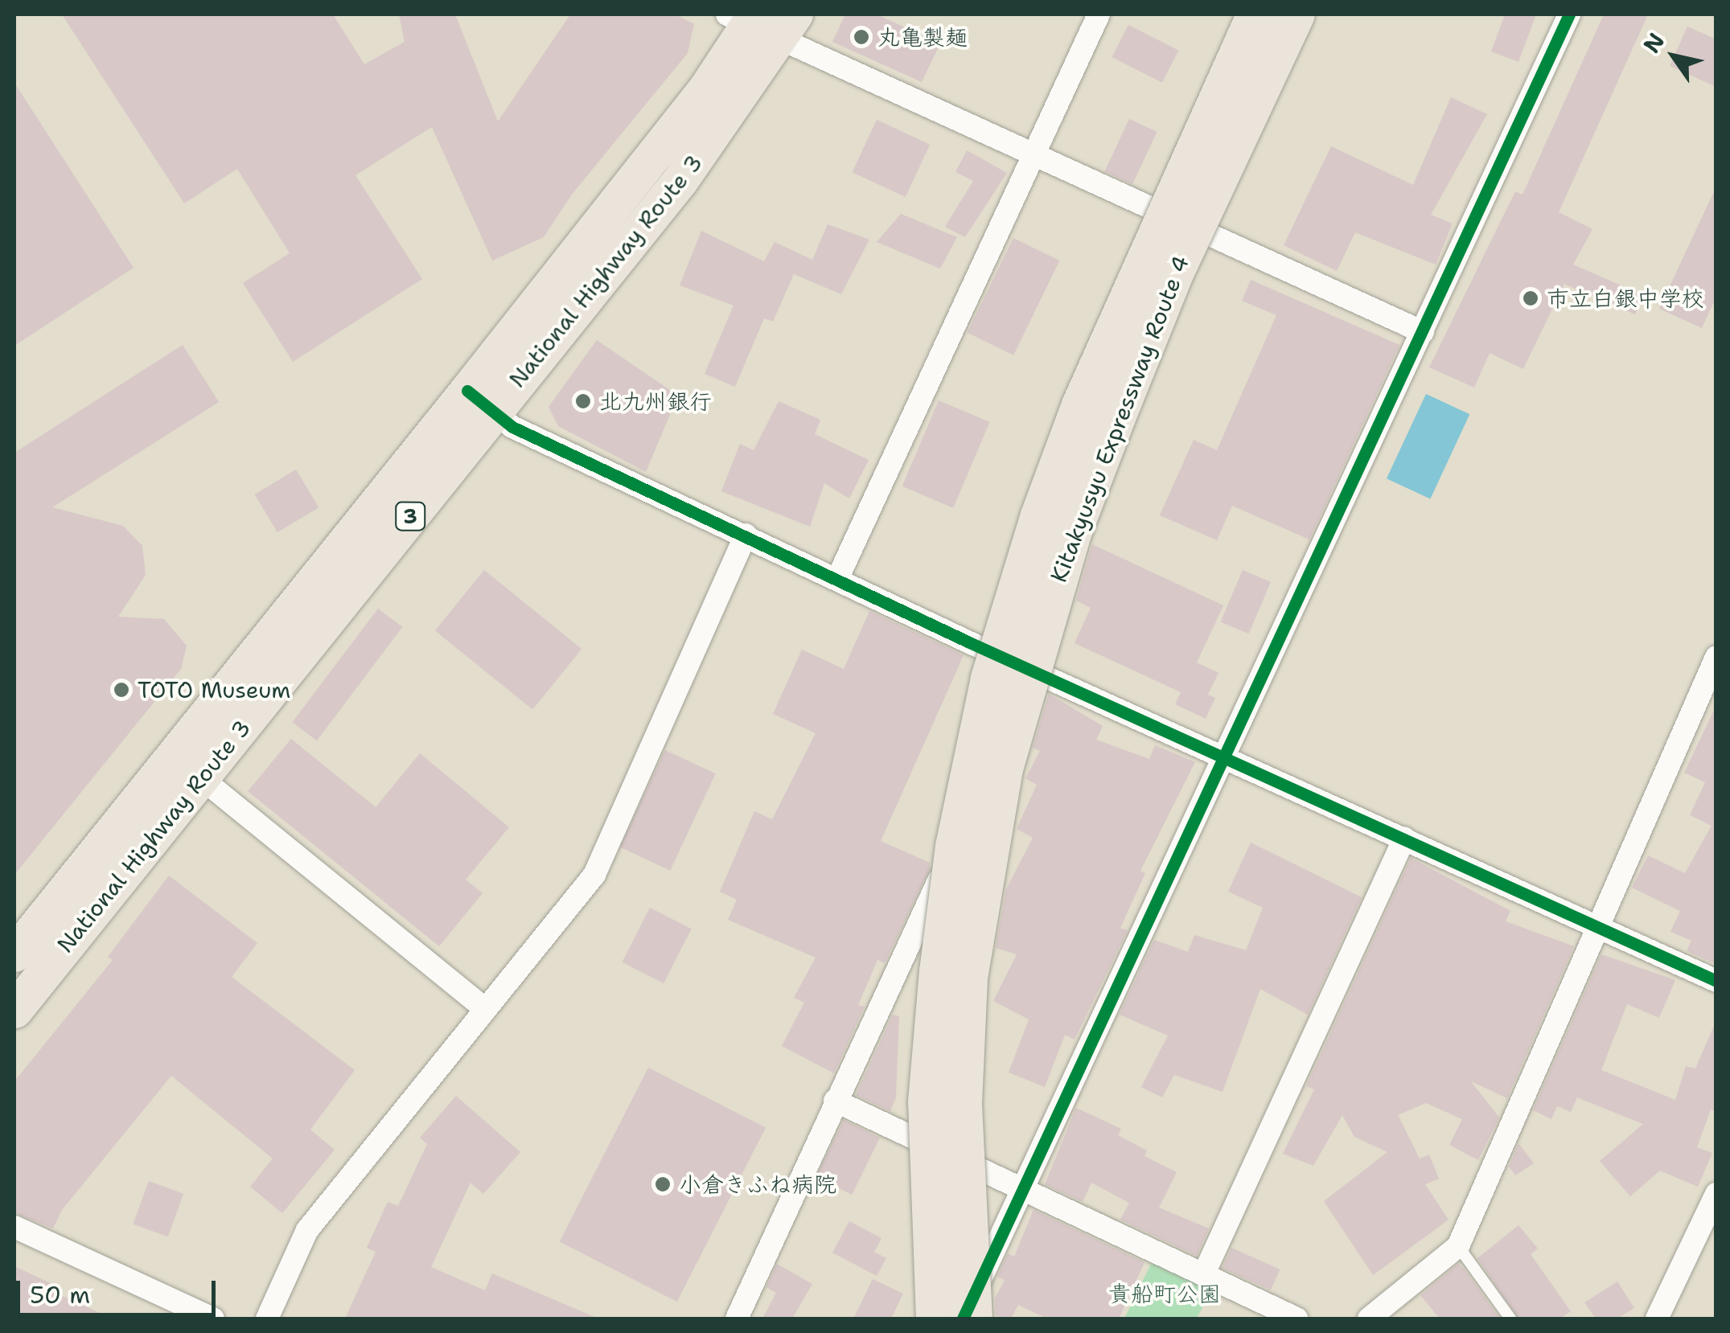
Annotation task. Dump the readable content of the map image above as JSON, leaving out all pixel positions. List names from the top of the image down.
{
  "streets": {
    "highway": ["National Highway Route 3", "Kitakyusyu Expressway Route 4", "3"]
  },
  "parks": ["貴船町公園"],
  "places": [
    "丸亀製麺",
    "市立白銀中学校",
    "北九州銀行",
    "TOTO Museum",
    "小倉きふね病院"
  ],
  "scale_bar": "50 m",
  "north": "top left"
}
